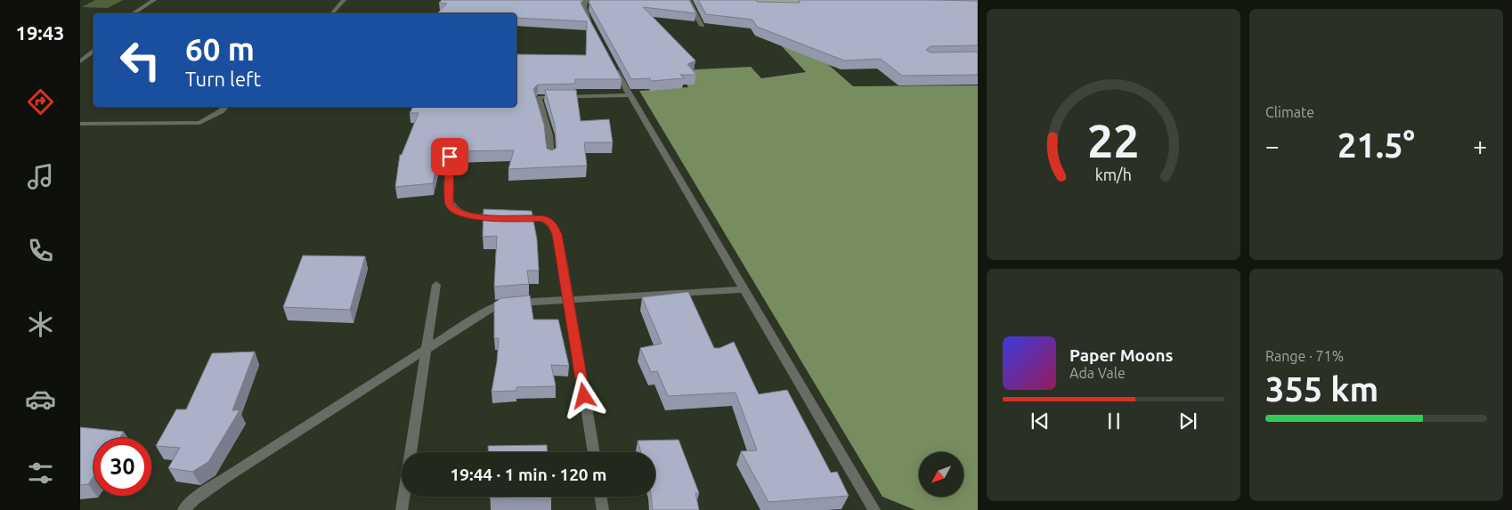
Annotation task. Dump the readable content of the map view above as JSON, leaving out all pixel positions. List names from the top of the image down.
{
  "north": "bottom left",
  "page": {
    "tabs": "19:43",
    "tile": [
      "Climate",
      ["Range · 71%", "355 km"]
    ],
    "turn": ["60 m", "Turn left"],
    "heat": ["−", "21.5°", "+"],
    "song": ["Paper Moons", "Ada Vale"],
    "limit": "30",
    "trip": "19:44 · 1 min · 120 m",
    "gauge": ["22", "km/h"]
  }
}
